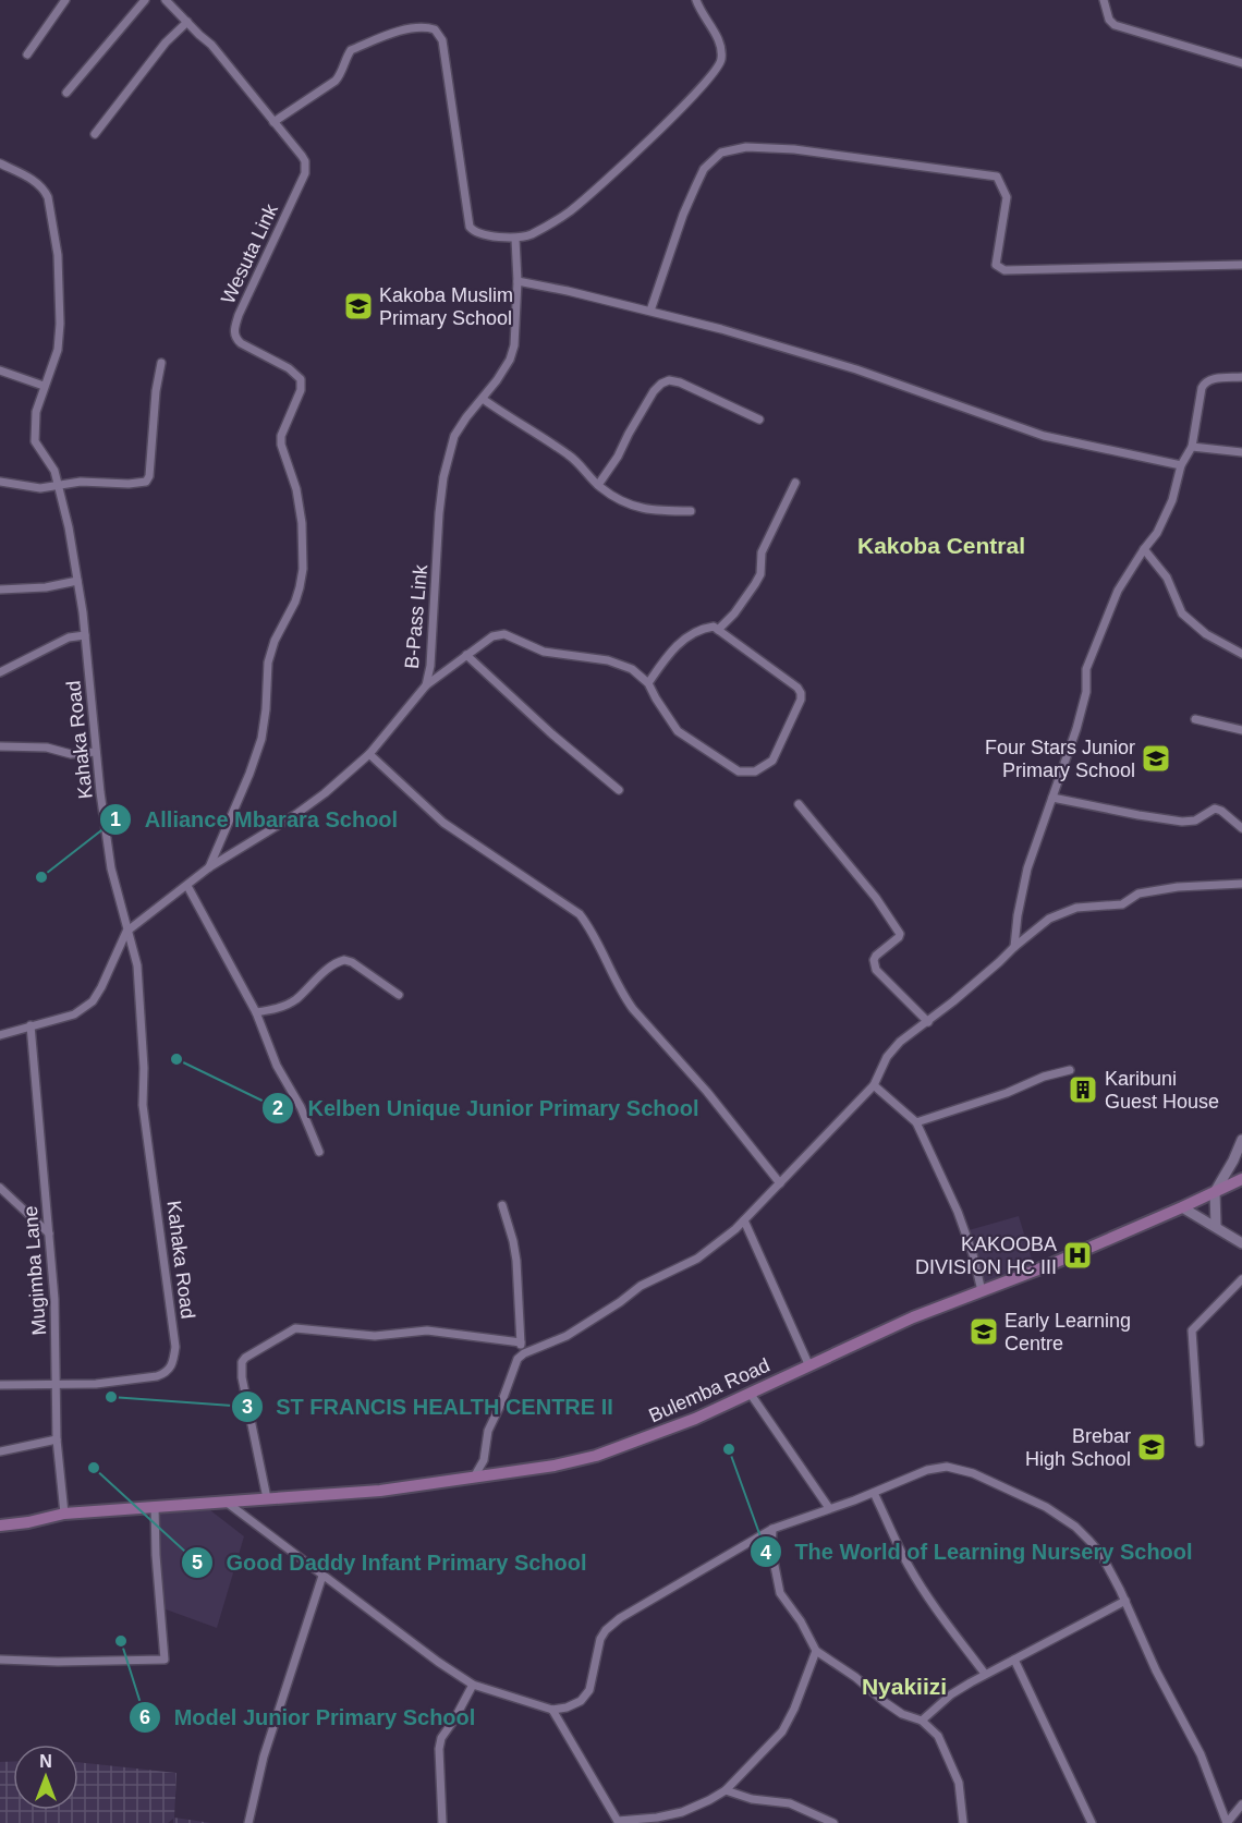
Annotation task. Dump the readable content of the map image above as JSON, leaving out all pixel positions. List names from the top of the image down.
{
  "streets": {
    "main road": ["Bulemba Road"],
    "street": [
      "Wesuta Link",
      "B-Pass Link",
      "Kahaka Road",
      "Mugimba Lane"
    ]
  },
  "crossings": [
    ["Wesuta Link", "B-Pass Link"],
    ["B-Pass Link", "Kahaka Road"],
    ["B-Pass Link", "Mugimba Lane"],
    ["Kahaka Road", "Mugimba Lane"],
    ["Mugimba Lane", "Bulemba Road"]
  ],
  "districts": ["Kakoba Central", "Nyakiizi"],
  "places": {
    "school or university": [
      "Kakoba Muslim Primary School",
      "Four Stars Junior Primary School",
      "Early Learning Centre",
      "Brebar High School"
    ],
    "other": [
      "Alliance Mbarara School",
      "Kelben Unique Junior Primary School",
      "ST FRANCIS HEALTH CENTRE II",
      "The World of Learning Nursery School",
      "Good Daddy Infant Primary School",
      "Model Junior Primary School"
    ],
    "building": ["Karibuni Guest House"],
    "hospital": ["KAKOOBA DIVISION HC III"]
  },
  "north": "top"
}
